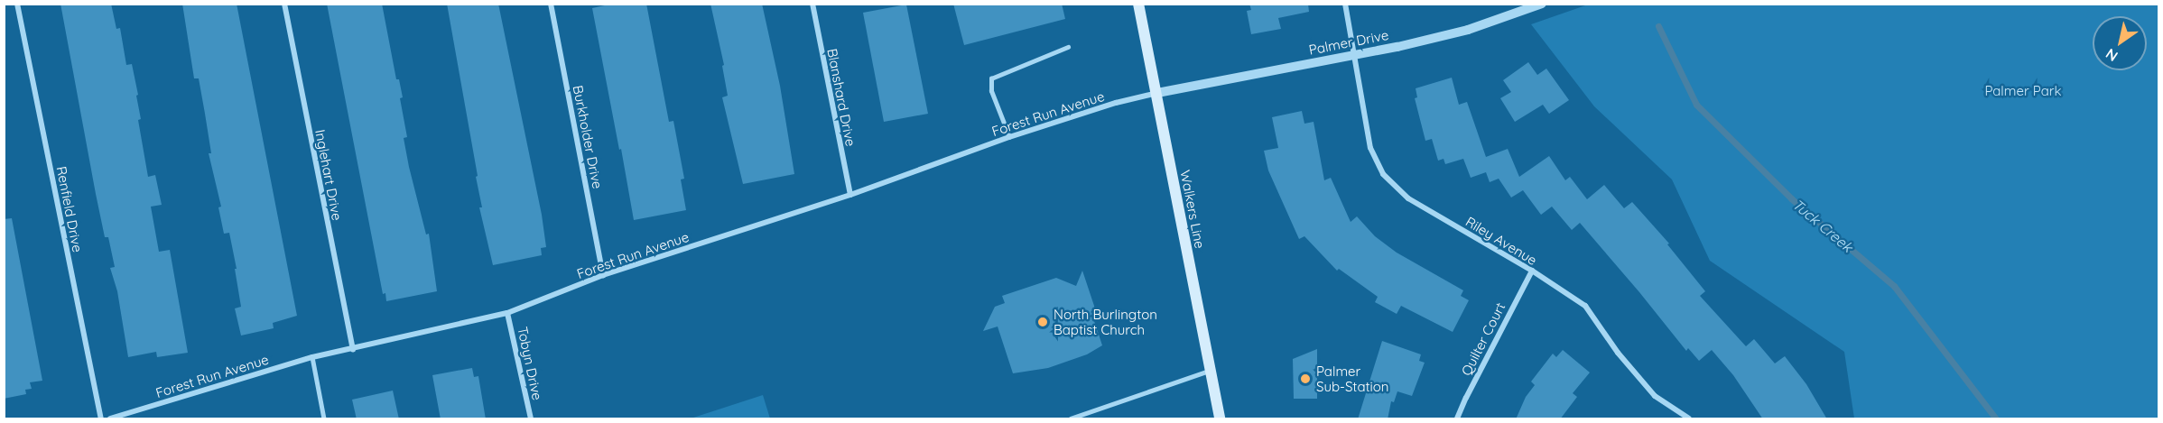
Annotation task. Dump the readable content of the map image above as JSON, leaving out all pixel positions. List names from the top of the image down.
{
  "streets": {
    "main road": ["Walkers Line"],
    "street": [
      "Palmer Drive",
      "Blanshard Drive",
      "Forest Run Avenue",
      "Burkholder Drive",
      "Inglehart Drive",
      "Renfield Drive",
      "Riley Avenue",
      "Quilter Court",
      "Tobyn Drive"
    ]
  },
  "crossings": [
    ["Palmer Drive", "Forest Run Avenue"],
    ["Palmer Drive", "Walkers Line"],
    ["Palmer Drive", "Riley Avenue"],
    ["Blanshard Drive", "Forest Run Avenue"],
    ["Forest Run Avenue", "Burkholder Drive"],
    ["Forest Run Avenue", "Inglehart Drive"],
    ["Forest Run Avenue", "Walkers Line"],
    ["Forest Run Avenue", "Tobyn Drive"],
    ["Riley Avenue", "Quilter Court"]
  ],
  "water": ["Tuck Creek"],
  "parks": ["Palmer Park"],
  "places": ["North Burlington Baptist Church", "Palmer Sub-Station"],
  "north": "bottom left"
}
